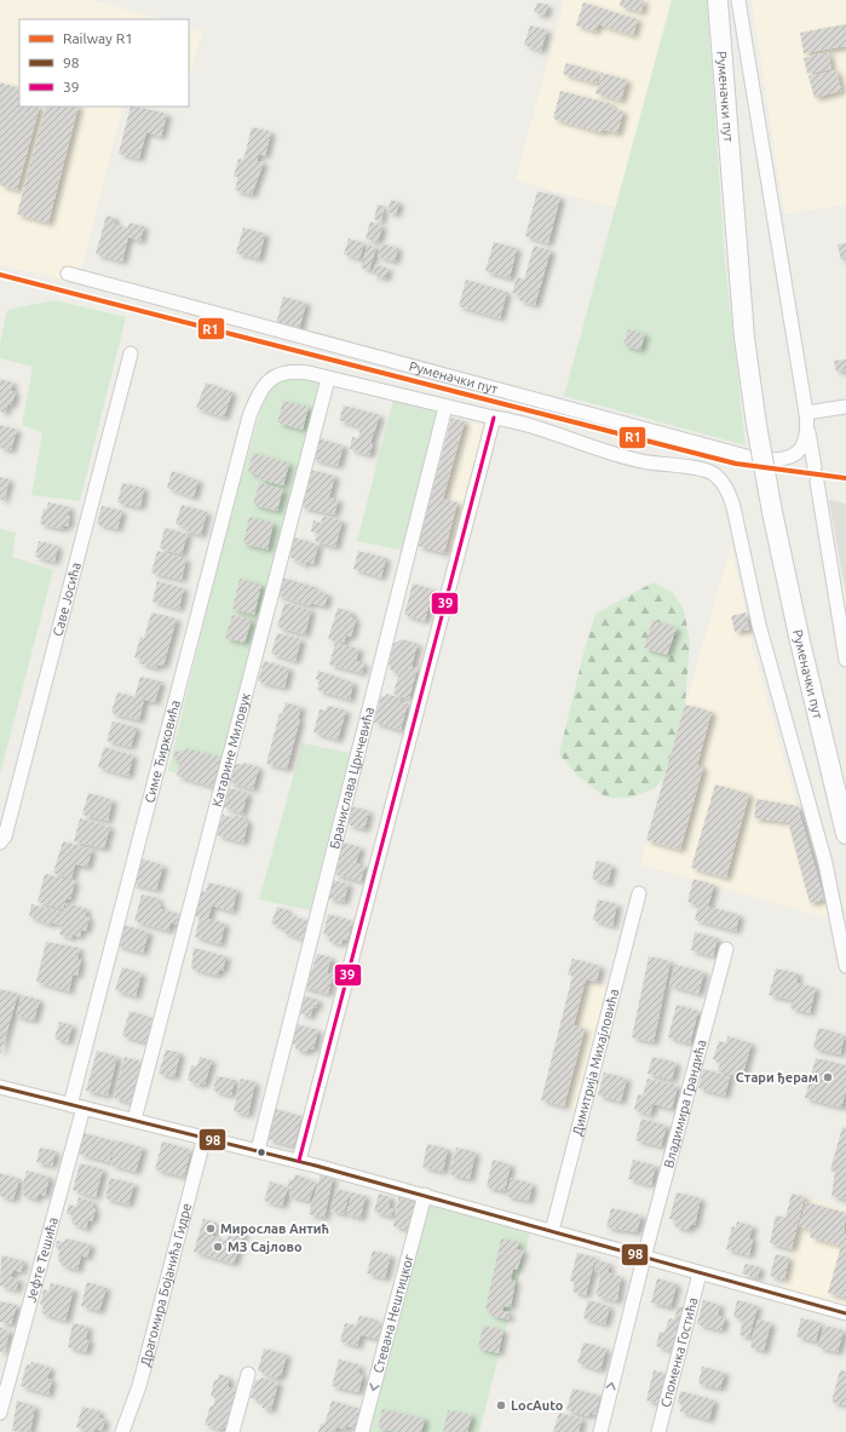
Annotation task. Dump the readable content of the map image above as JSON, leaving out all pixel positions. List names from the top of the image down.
{
  "streets": {
    "main road": ["Руменачки пут"],
    "street": [
      "Саве Јосића",
      "Катарине Миловук",
      "Симе Ћирковића",
      "Бранислава Црнчевића",
      "Димитрија Михајловића",
      "Владимира Грандића",
      "Јефте Тешића",
      "Драгомира Бојанића Гидре",
      "Стевана Нештицког",
      "Споменка Гостића"
    ]
  },
  "crossings": [
    ["Катарине Миловук", "Симе Ћирковића"],
    ["Симе Ћирковића", "Бранислава Црнчевића"],
    ["Симе Ћирковића", "Јефте Тешића"]
  ],
  "one_way": ["Владимира Грандића", "Стевана Нештицког"],
  "places": [
    "Стари ђерам",
    "Мирослав Антић",
    "МЗ Сајлово",
    "LocAuto"
  ],
  "lines": ["rail line R1", "transit line 39", "transit line 98"],
  "legend": ["Railway R1", "98", "39"]
}
